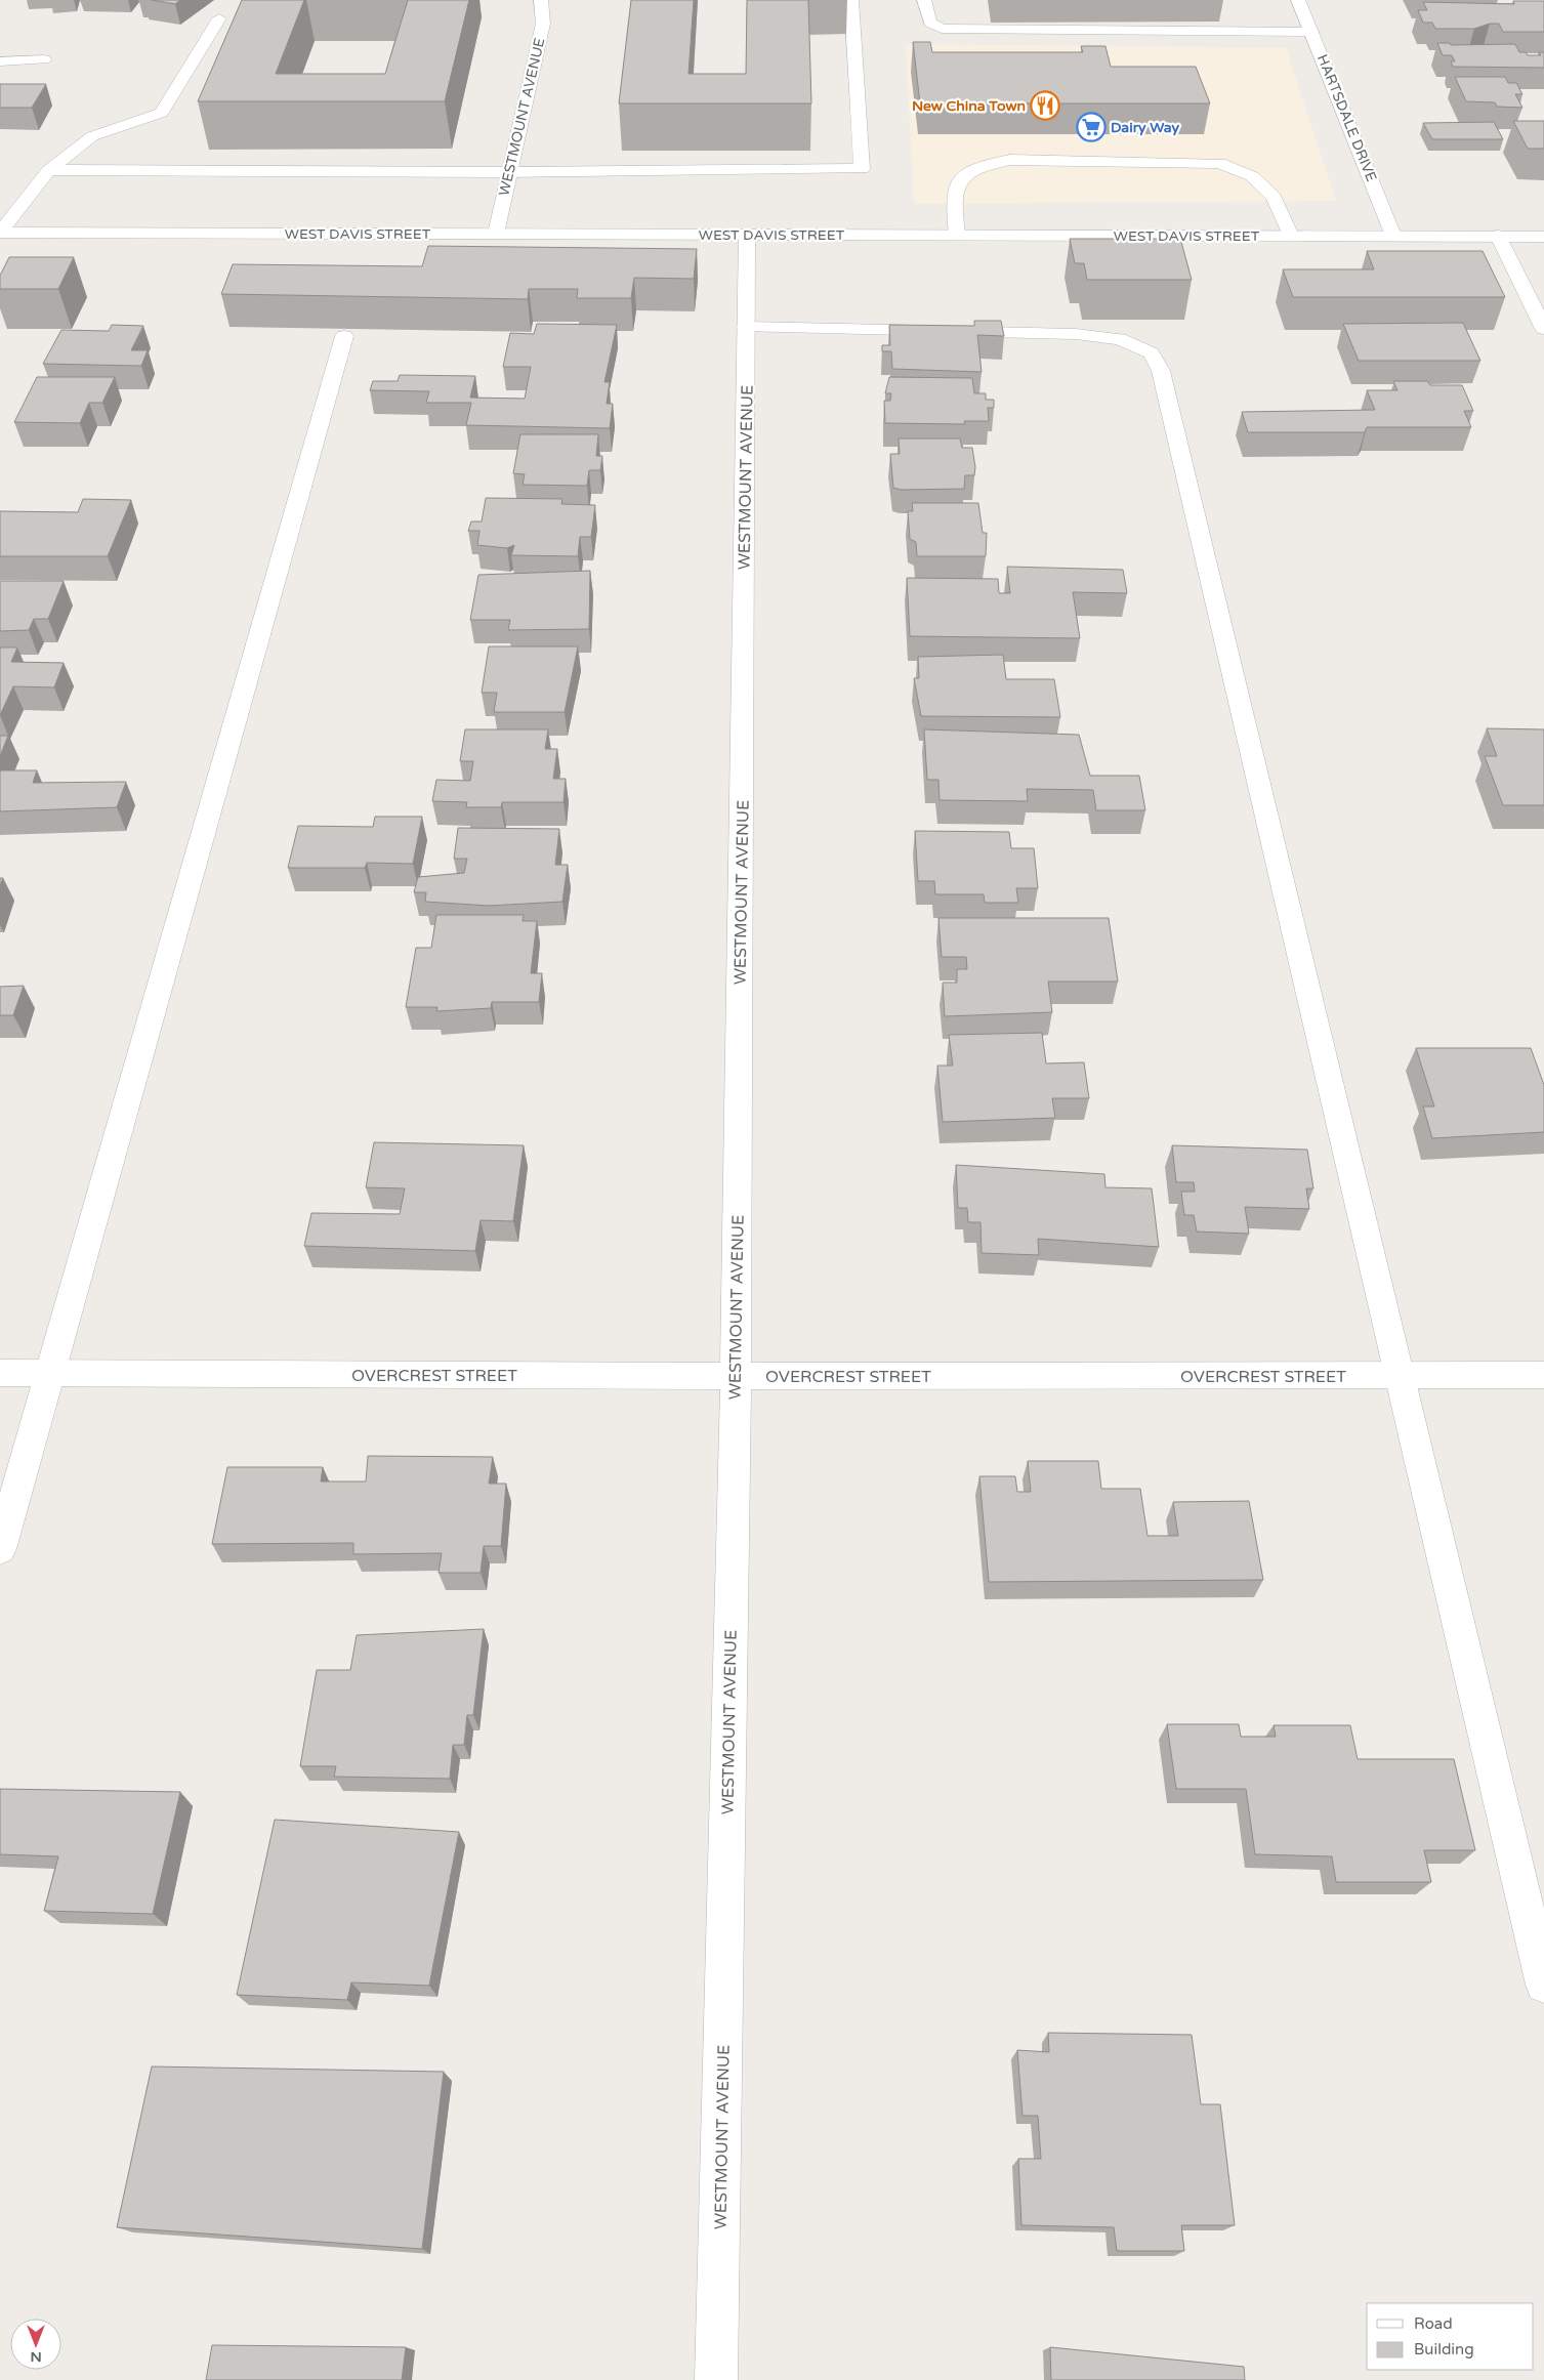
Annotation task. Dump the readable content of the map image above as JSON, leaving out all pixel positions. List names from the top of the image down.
{
  "streets": {
    "street": [
      "WESTMOUNT AVENUE",
      "HARTSDALE DRIVE",
      "WEST DAVIS STREET",
      "OVERCREST STREET"
    ]
  },
  "crossings": [
    ["WESTMOUNT AVENUE", "WEST DAVIS STREET"],
    ["WESTMOUNT AVENUE", "OVERCREST STREET"],
    ["HARTSDALE DRIVE", "WEST DAVIS STREET"]
  ],
  "places": {
    "restaurant": ["New China Town"],
    "supermarket": ["Dairy Way"]
  },
  "legend": ["Road", "Building"],
  "north": "bottom"
}
